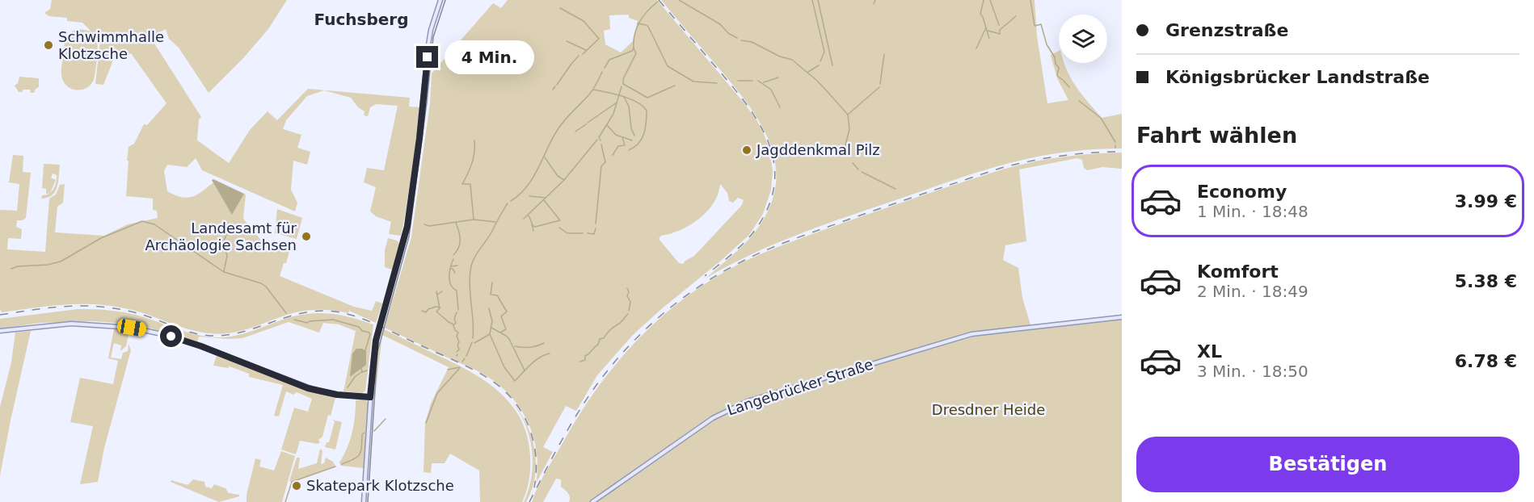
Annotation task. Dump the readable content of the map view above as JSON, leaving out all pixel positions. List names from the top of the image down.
{
  "streets": {
    "main road": ["Langebrücker Straße"]
  },
  "districts": ["Fuchsberg"],
  "parks": ["Dresdner Heide"],
  "places": [
    "Schwimmhalle Klotzsche",
    "Jagddenkmal Pilz",
    "Landesamt für Archäologie Sachsen",
    "Skatepark Klotzsche"
  ],
  "page": {
    "banner": ["Grenzstraße", "Königsbrücker Landstraße"],
    "bubble": "4 Min.",
    "heading": "Fahrt wählen",
    "list": [
      {
        "name": "Economy",
        "note": "1 Min. · 18:48",
        "value": "3.99 €"
      },
      {
        "name": "Komfort",
        "note": "2 Min. · 18:49",
        "value": "5.38 €"
      },
      {
        "name": "XL",
        "note": "3 Min. · 18:50",
        "value": "6.78 €"
      }
    ],
    "buttons": "Bestätigen"
  }
}
